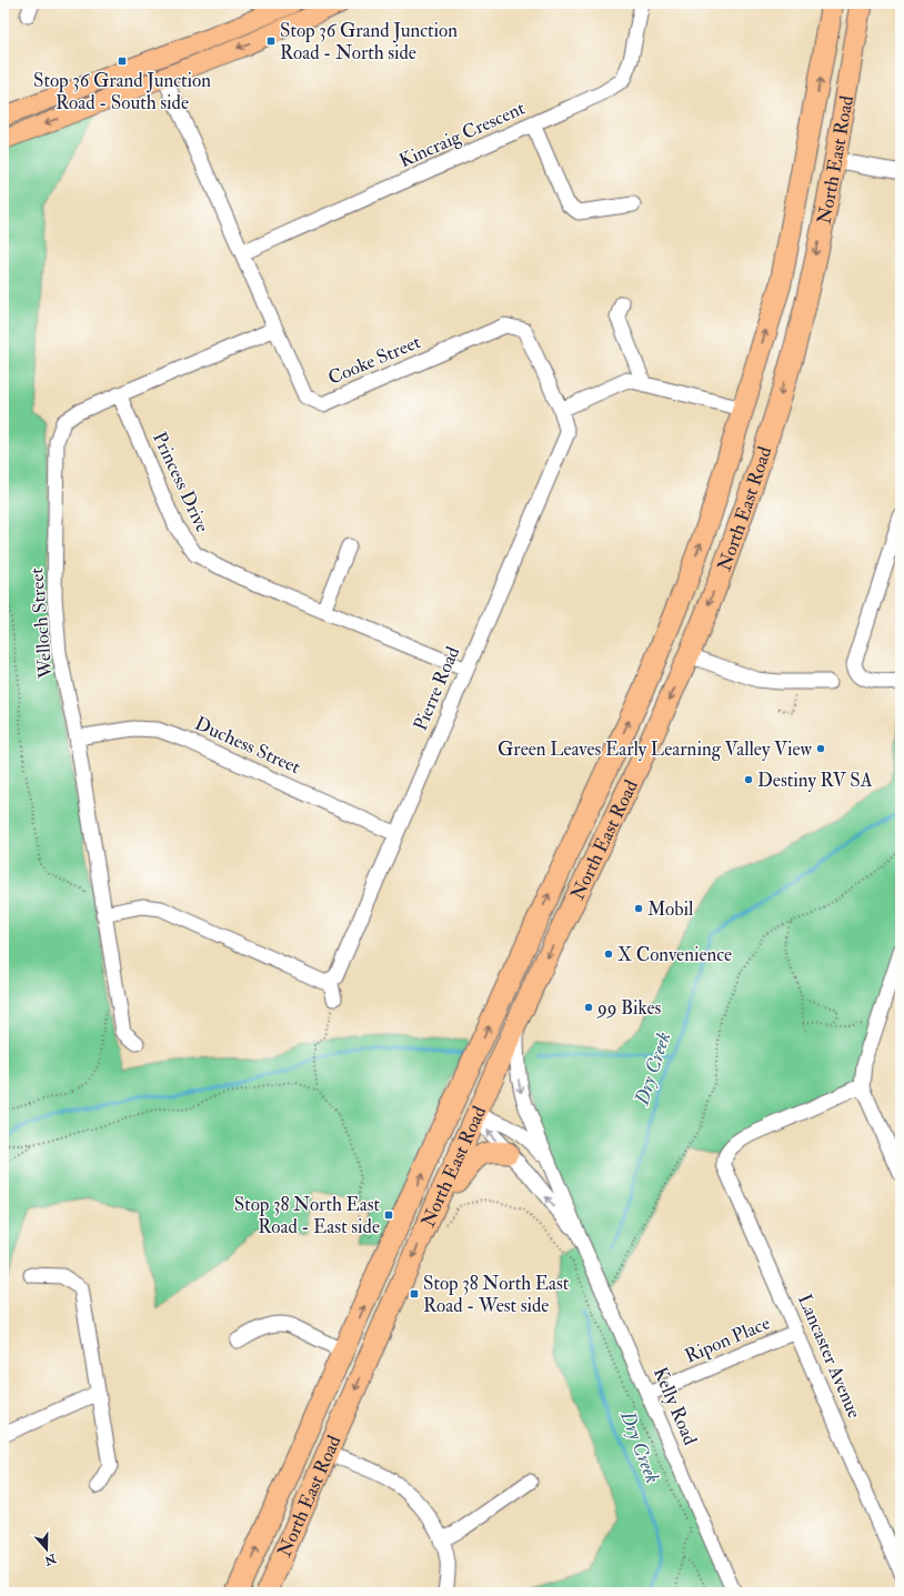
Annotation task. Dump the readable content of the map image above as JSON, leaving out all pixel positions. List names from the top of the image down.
{
  "streets": {
    "highway": ["North East Road"],
    "street": [
      "Kincraig Crescent",
      "Cooke Street",
      "Princess Drive",
      "Welloch Street",
      "Pierre Road",
      "Duchess Street",
      "Ripon Place",
      "Lancaster Avenue",
      "Kelly Road"
    ]
  },
  "crossings": [
    ["Kincraig Crescent", "Cooke Street"],
    ["North East Road", "Kelly Road"],
    ["Cooke Street", "Welloch Street"],
    ["Cooke Street", "Pierre Road"],
    ["Princess Drive", "Welloch Street"],
    ["Princess Drive", "Pierre Road"],
    ["Welloch Street", "Duchess Street"],
    ["Pierre Road", "Duchess Street"],
    ["Ripon Place", "Lancaster Avenue"],
    ["Ripon Place", "Kelly Road"]
  ],
  "water": ["Dry Creek"],
  "places": {
    "transit": [
      "Stop 36 Grand Junction Road - North side",
      "Stop 36 Grand Junction Road - South side",
      "Stop 38 North East Road - East side",
      "Stop 38 North East Road - West side"
    ],
    "other": [
      "Green Leaves Early Learning Valley View",
      "Destiny RV SA",
      "Mobil",
      "X Convenience",
      "99 Bikes"
    ]
  },
  "north": "bottom"
}
